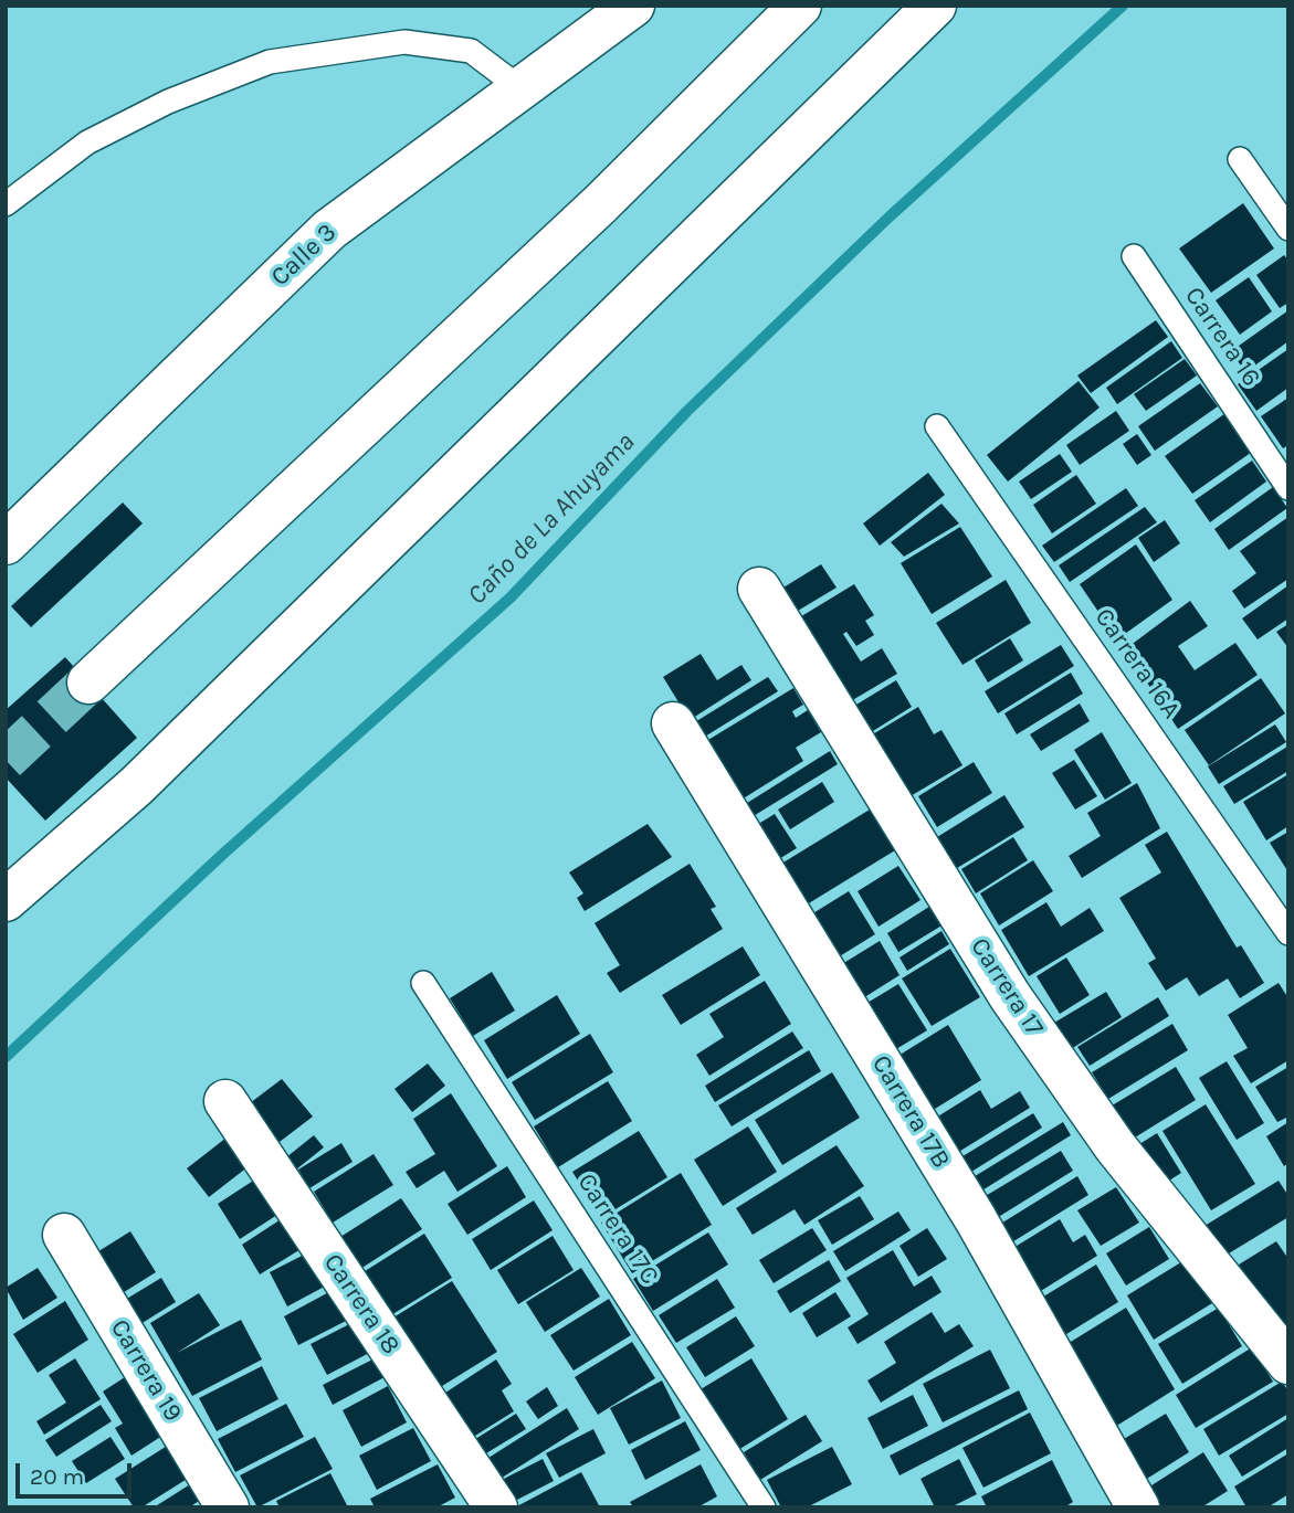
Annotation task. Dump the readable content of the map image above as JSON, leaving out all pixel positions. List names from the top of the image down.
{
  "streets": {
    "street": [
      "Calle 3",
      "Carrera 17",
      "Carrera 17B",
      "Carrera 18",
      "Carrera 19"
    ],
    "lane": ["Carrera 16", "Carrera 16A", "Carrera 17C"]
  },
  "water": ["Caño de La Ahuyama"],
  "scale_bar": "20 m"
}
